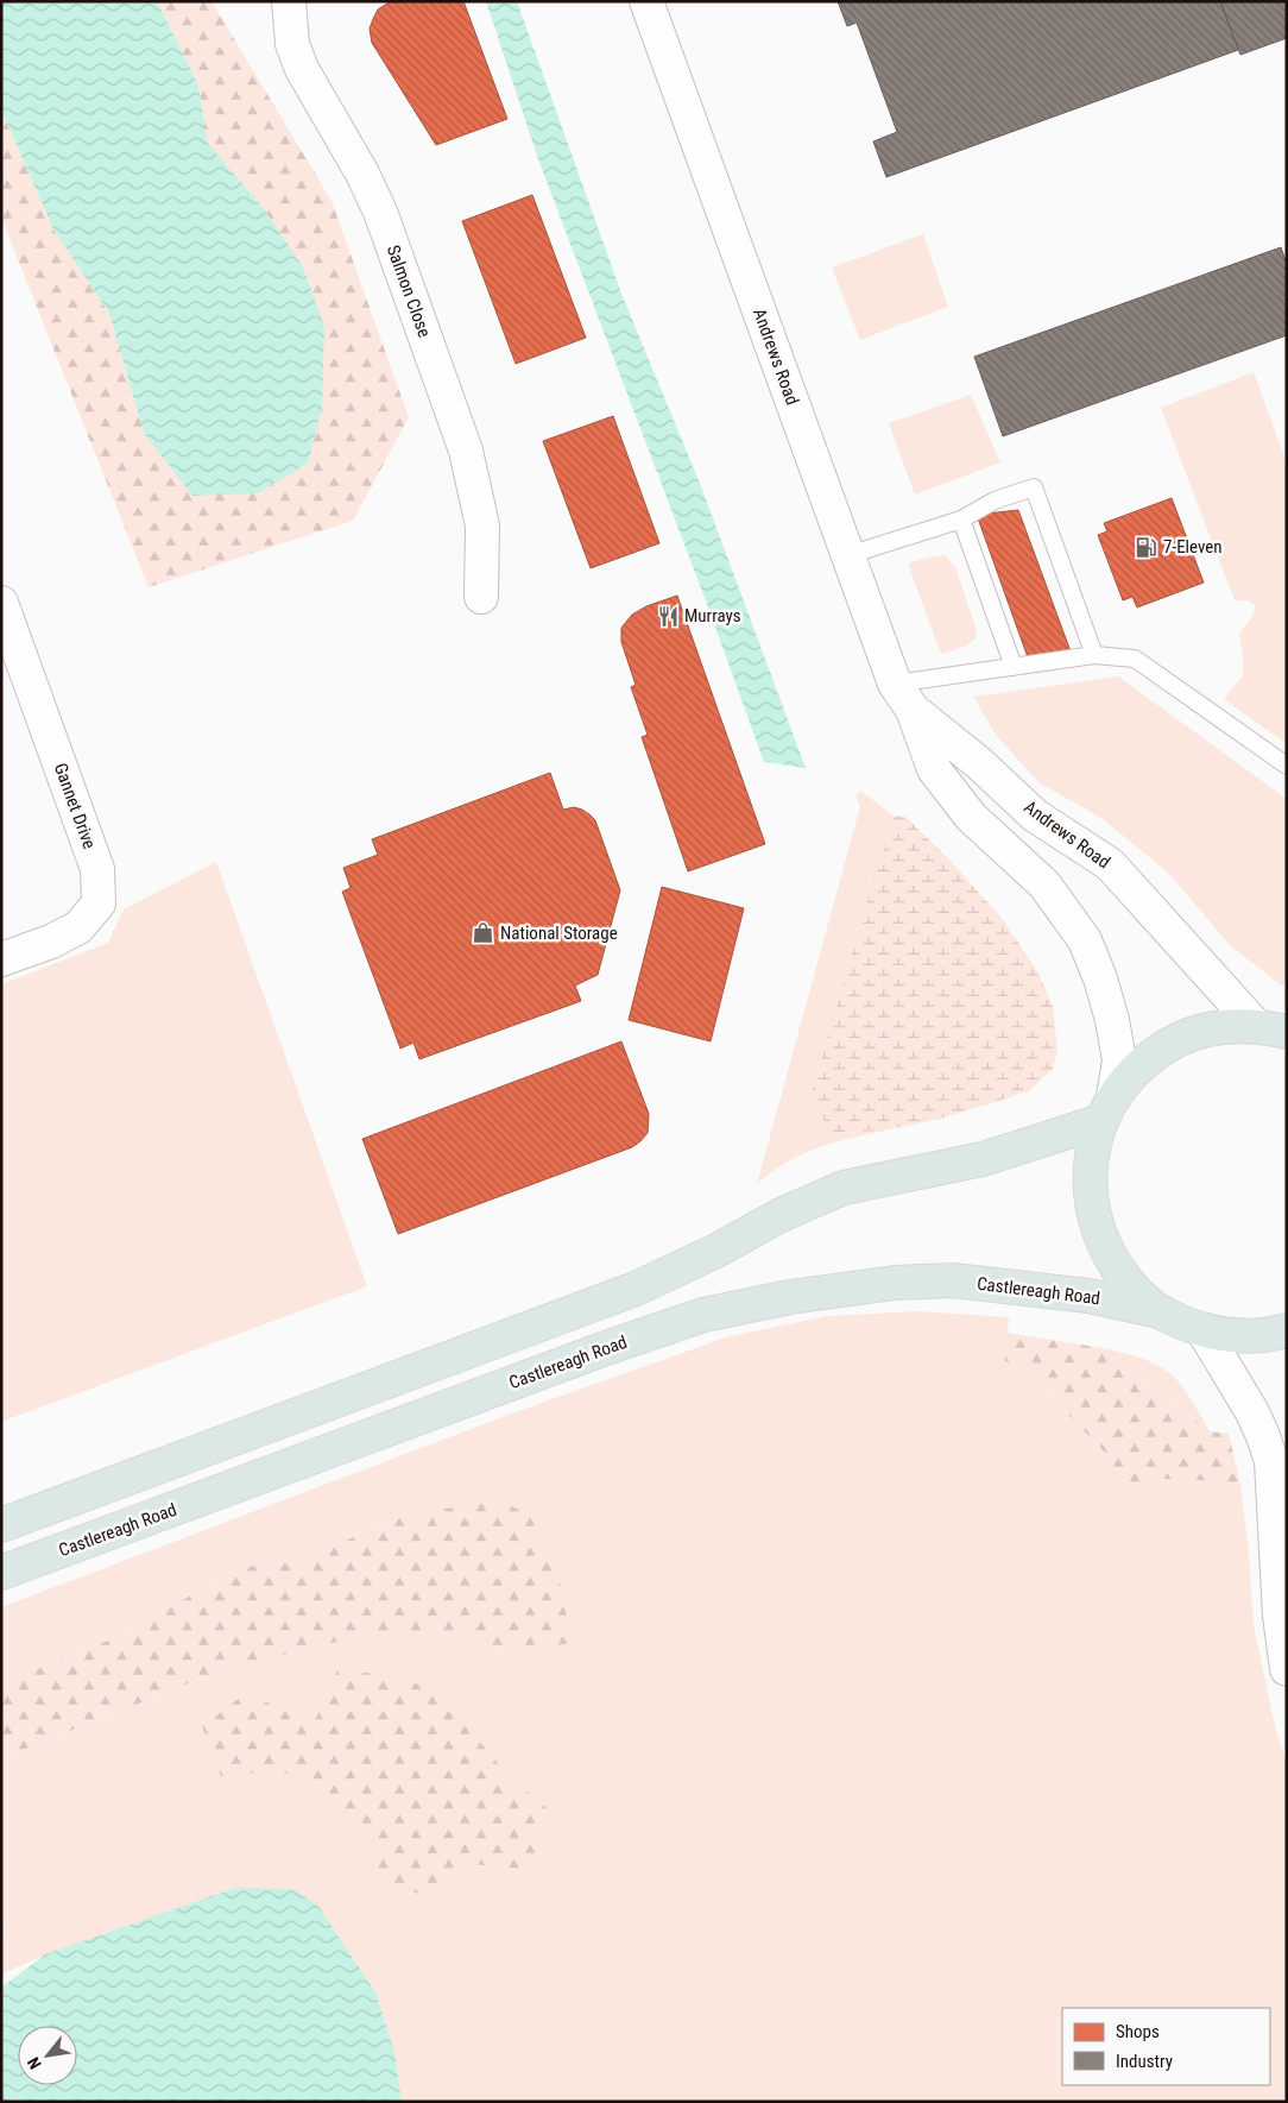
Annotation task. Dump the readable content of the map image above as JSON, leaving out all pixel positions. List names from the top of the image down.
{
  "streets": {
    "main road": [
      "Salmon Close",
      "Andrews Road",
      "Gannet Drive",
      "Castlereagh Road"
    ]
  },
  "places": {
    "fuel station": ["7-Eleven"],
    "restaurant": ["Murrays"],
    "shop": ["National Storage"]
  },
  "legend": ["Shops", "Industry"],
  "north": "bottom left"
}
